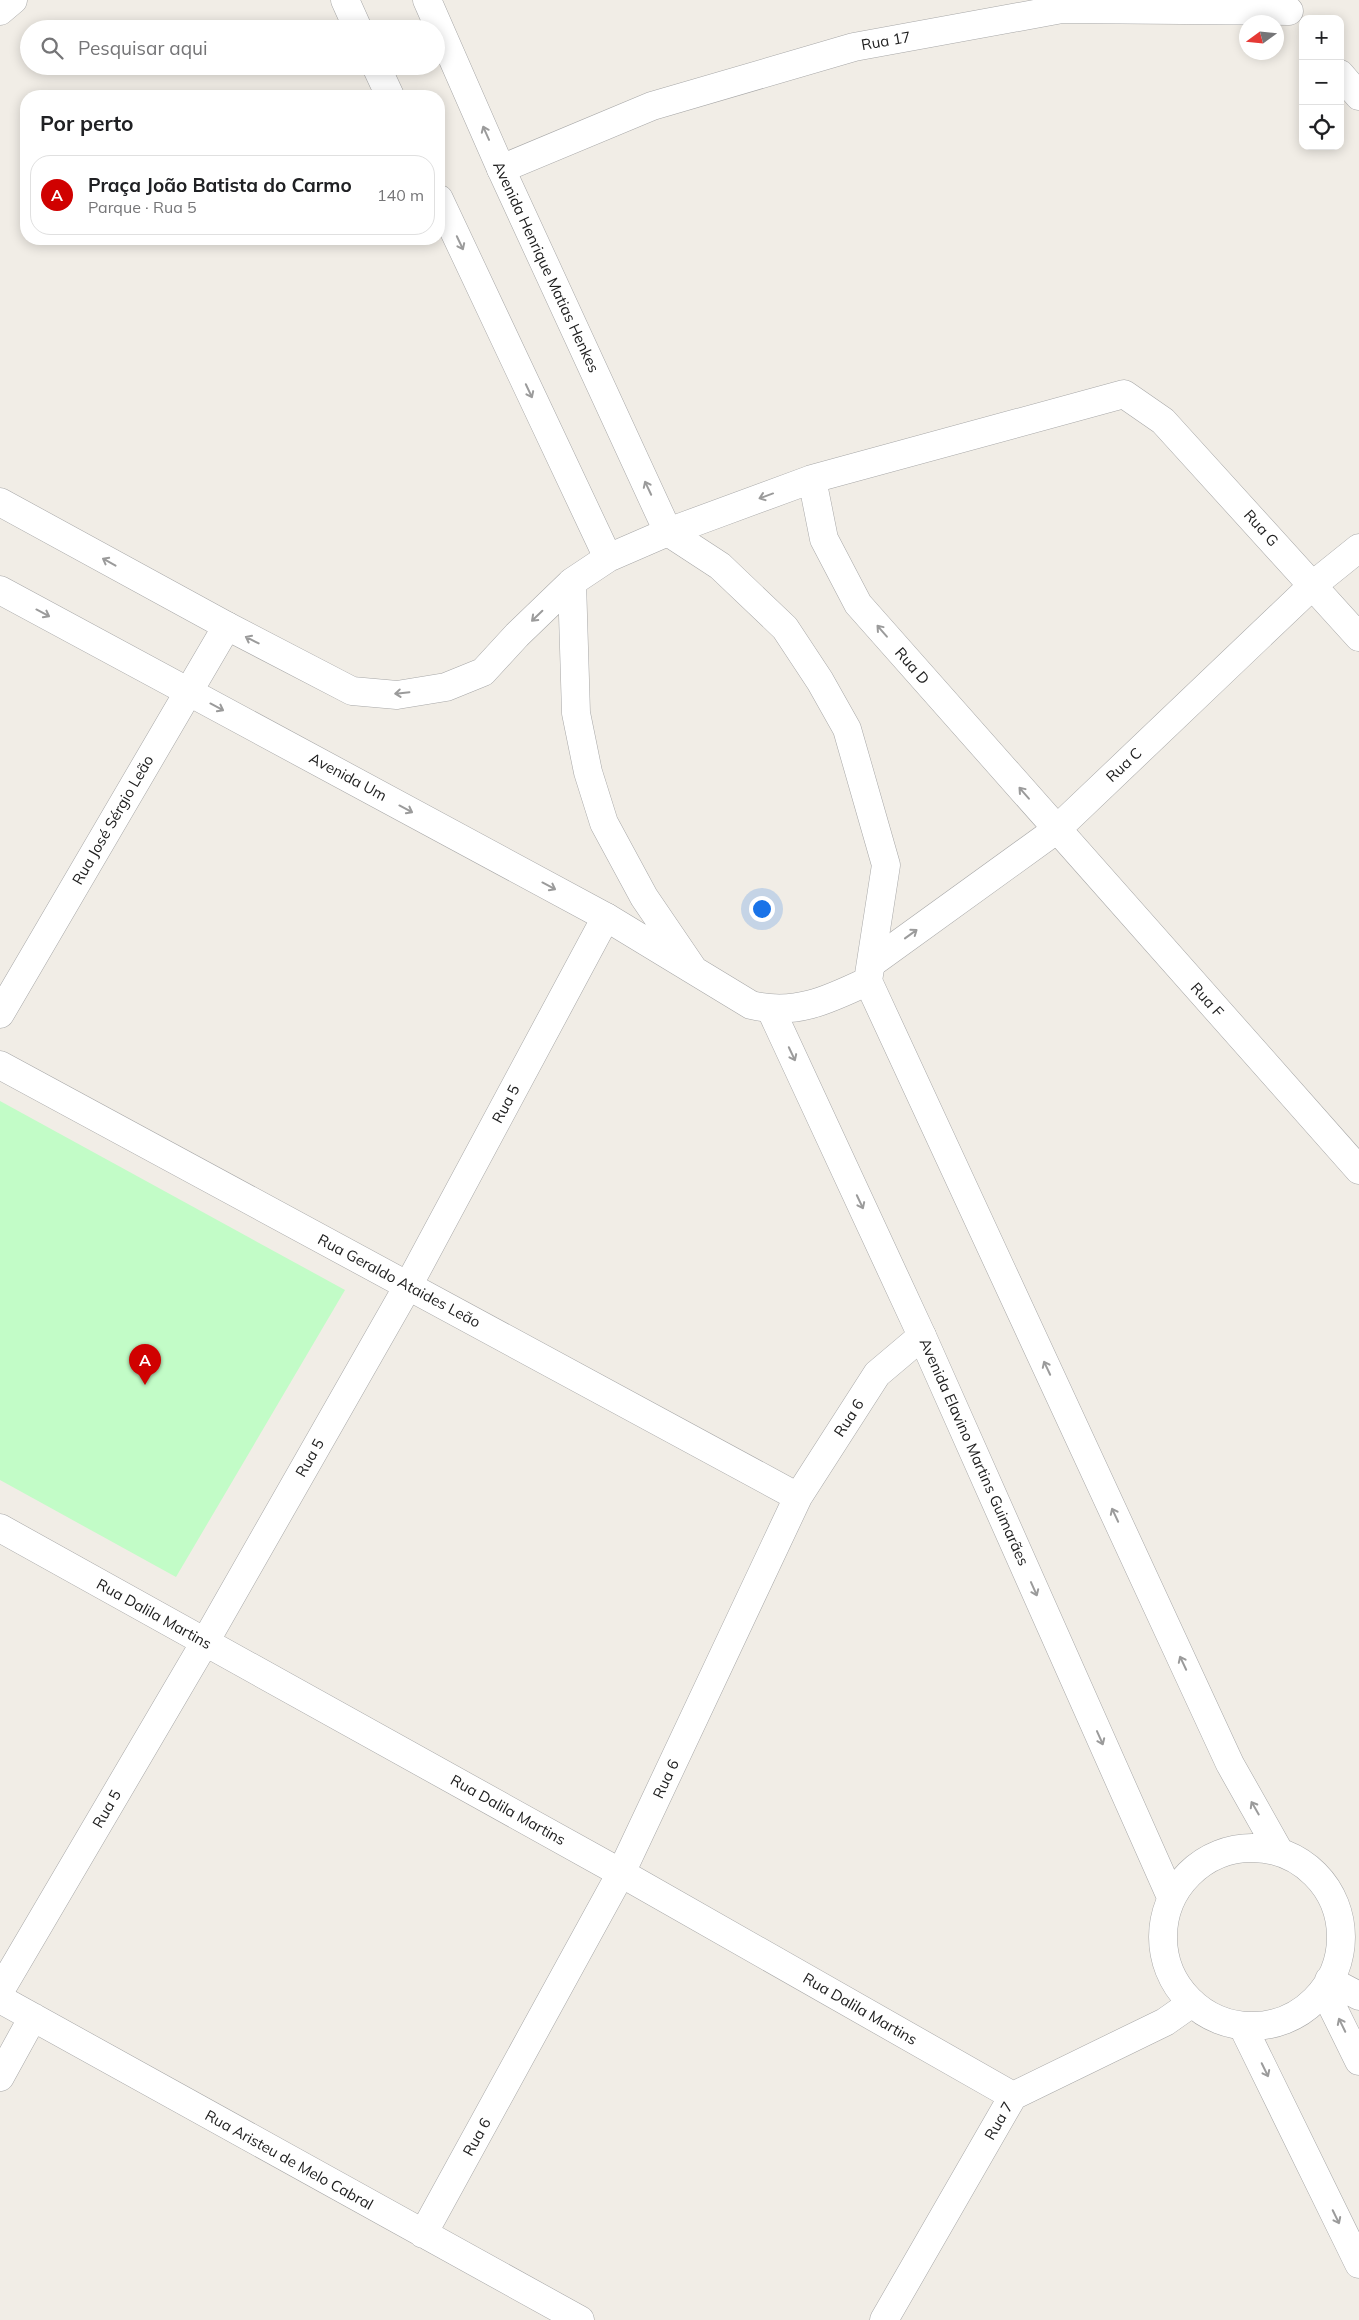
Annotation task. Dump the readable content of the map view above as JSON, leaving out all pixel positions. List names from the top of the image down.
{
  "streets": {
    "street": [
      "Rua 17",
      "Avenida Henrique Matias Henkes",
      "Rua G",
      "Rua D",
      "Rua C",
      "Avenida Um",
      "Rua José Sérgio Leão",
      "Rua F",
      "Rua 5",
      "Rua Geraldo Ataides Leão",
      "Rua 6",
      "Avenida Elavino Martins Guimarães",
      "Rua Dalila Martins",
      "Rua 7",
      "Rua Aristeu de Melo Cabral"
    ]
  },
  "crossings": [
    ["Rua 17", "Avenida Henrique Matias Henkes"],
    ["Rua G", "Rua D"],
    ["Rua G", "Rua C"],
    ["Rua D", "Rua C"],
    ["Rua D", "Rua F"],
    ["Rua C", "Avenida Um"],
    ["Rua C", "Rua F"],
    ["Rua C", "Avenida Elavino Martins Guimarães"],
    ["Avenida Um", "Rua José Sérgio Leão"],
    ["Avenida Um", "Rua 5"],
    ["Avenida Um", "Avenida Elavino Martins Guimarães"],
    ["Rua 5", "Rua Geraldo Ataides Leão"],
    ["Rua 5", "Rua Dalila Martins"],
    ["Rua Geraldo Ataides Leão", "Rua 6"],
    ["Rua 6", "Avenida Elavino Martins Guimarães"],
    ["Rua 6", "Rua Dalila Martins"],
    ["Rua 6", "Rua Aristeu de Melo Cabral"],
    ["Avenida Elavino Martins Guimarães", "Rua 7"],
    ["Rua Dalila Martins", "Rua 7"]
  ],
  "north": "left",
  "page": {
    "map_buttons": ["+", "−"],
    "search": "Pesquisar aqui",
    "heading": "Por perto",
    "list": [
      {
        "mark": "A",
        "name": "Praça João Batista do Carmo",
        "note": "Parque · Rua 5",
        "value": "140 m"
      }
    ],
    "pins": "A"
  }
}
